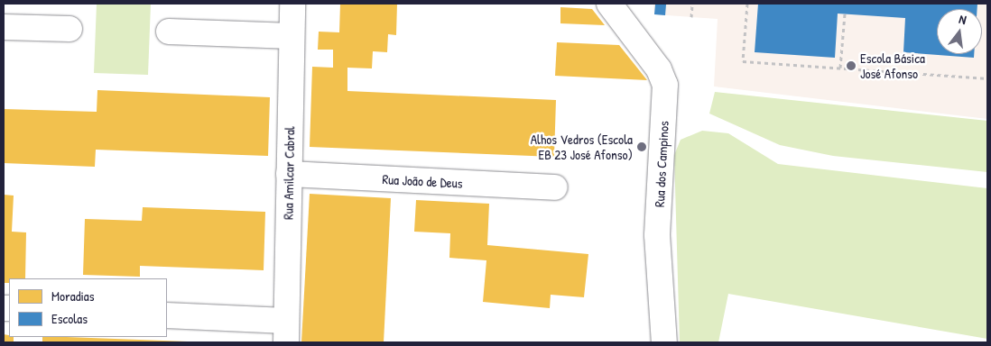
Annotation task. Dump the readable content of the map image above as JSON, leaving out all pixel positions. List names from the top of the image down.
{
  "streets": {
    "street": ["Rua dos Campinos", "Rua Amilcar Cabral", "Rua João de Deus"]
  },
  "crossings": [
    ["Rua Amilcar Cabral", "Rua João de Deus"]
  ],
  "places": ["Escola Básica José Afonso", "Alhos Vedros (Escola EB 23 José Afonso)"],
  "legend": ["Moradias", "Escolas"],
  "north": "top"
}
